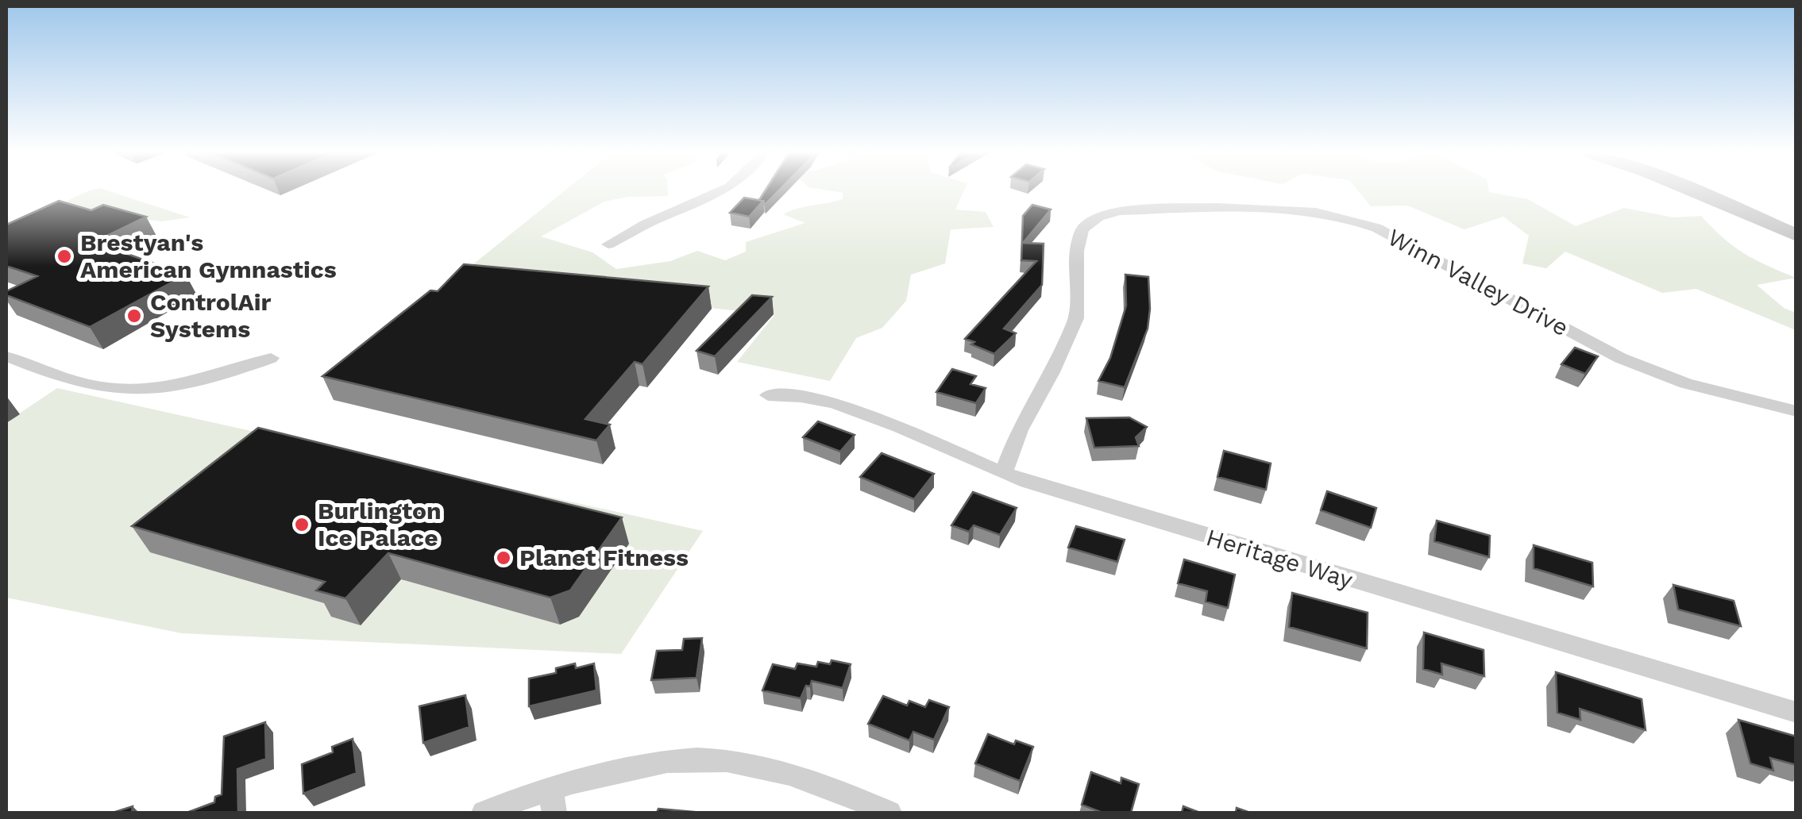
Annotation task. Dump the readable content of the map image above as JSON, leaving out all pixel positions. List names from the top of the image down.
{
  "streets": {
    "street": ["Winn Valley Drive", "Heritage Way"]
  },
  "crossings": [
    ["Winn Valley Drive", "Heritage Way"]
  ],
  "places": [
    "Brestyan's American Gymnastics",
    "ControlAir Systems",
    "Burlington Ice Palace",
    "Planet Fitness"
  ]
}
